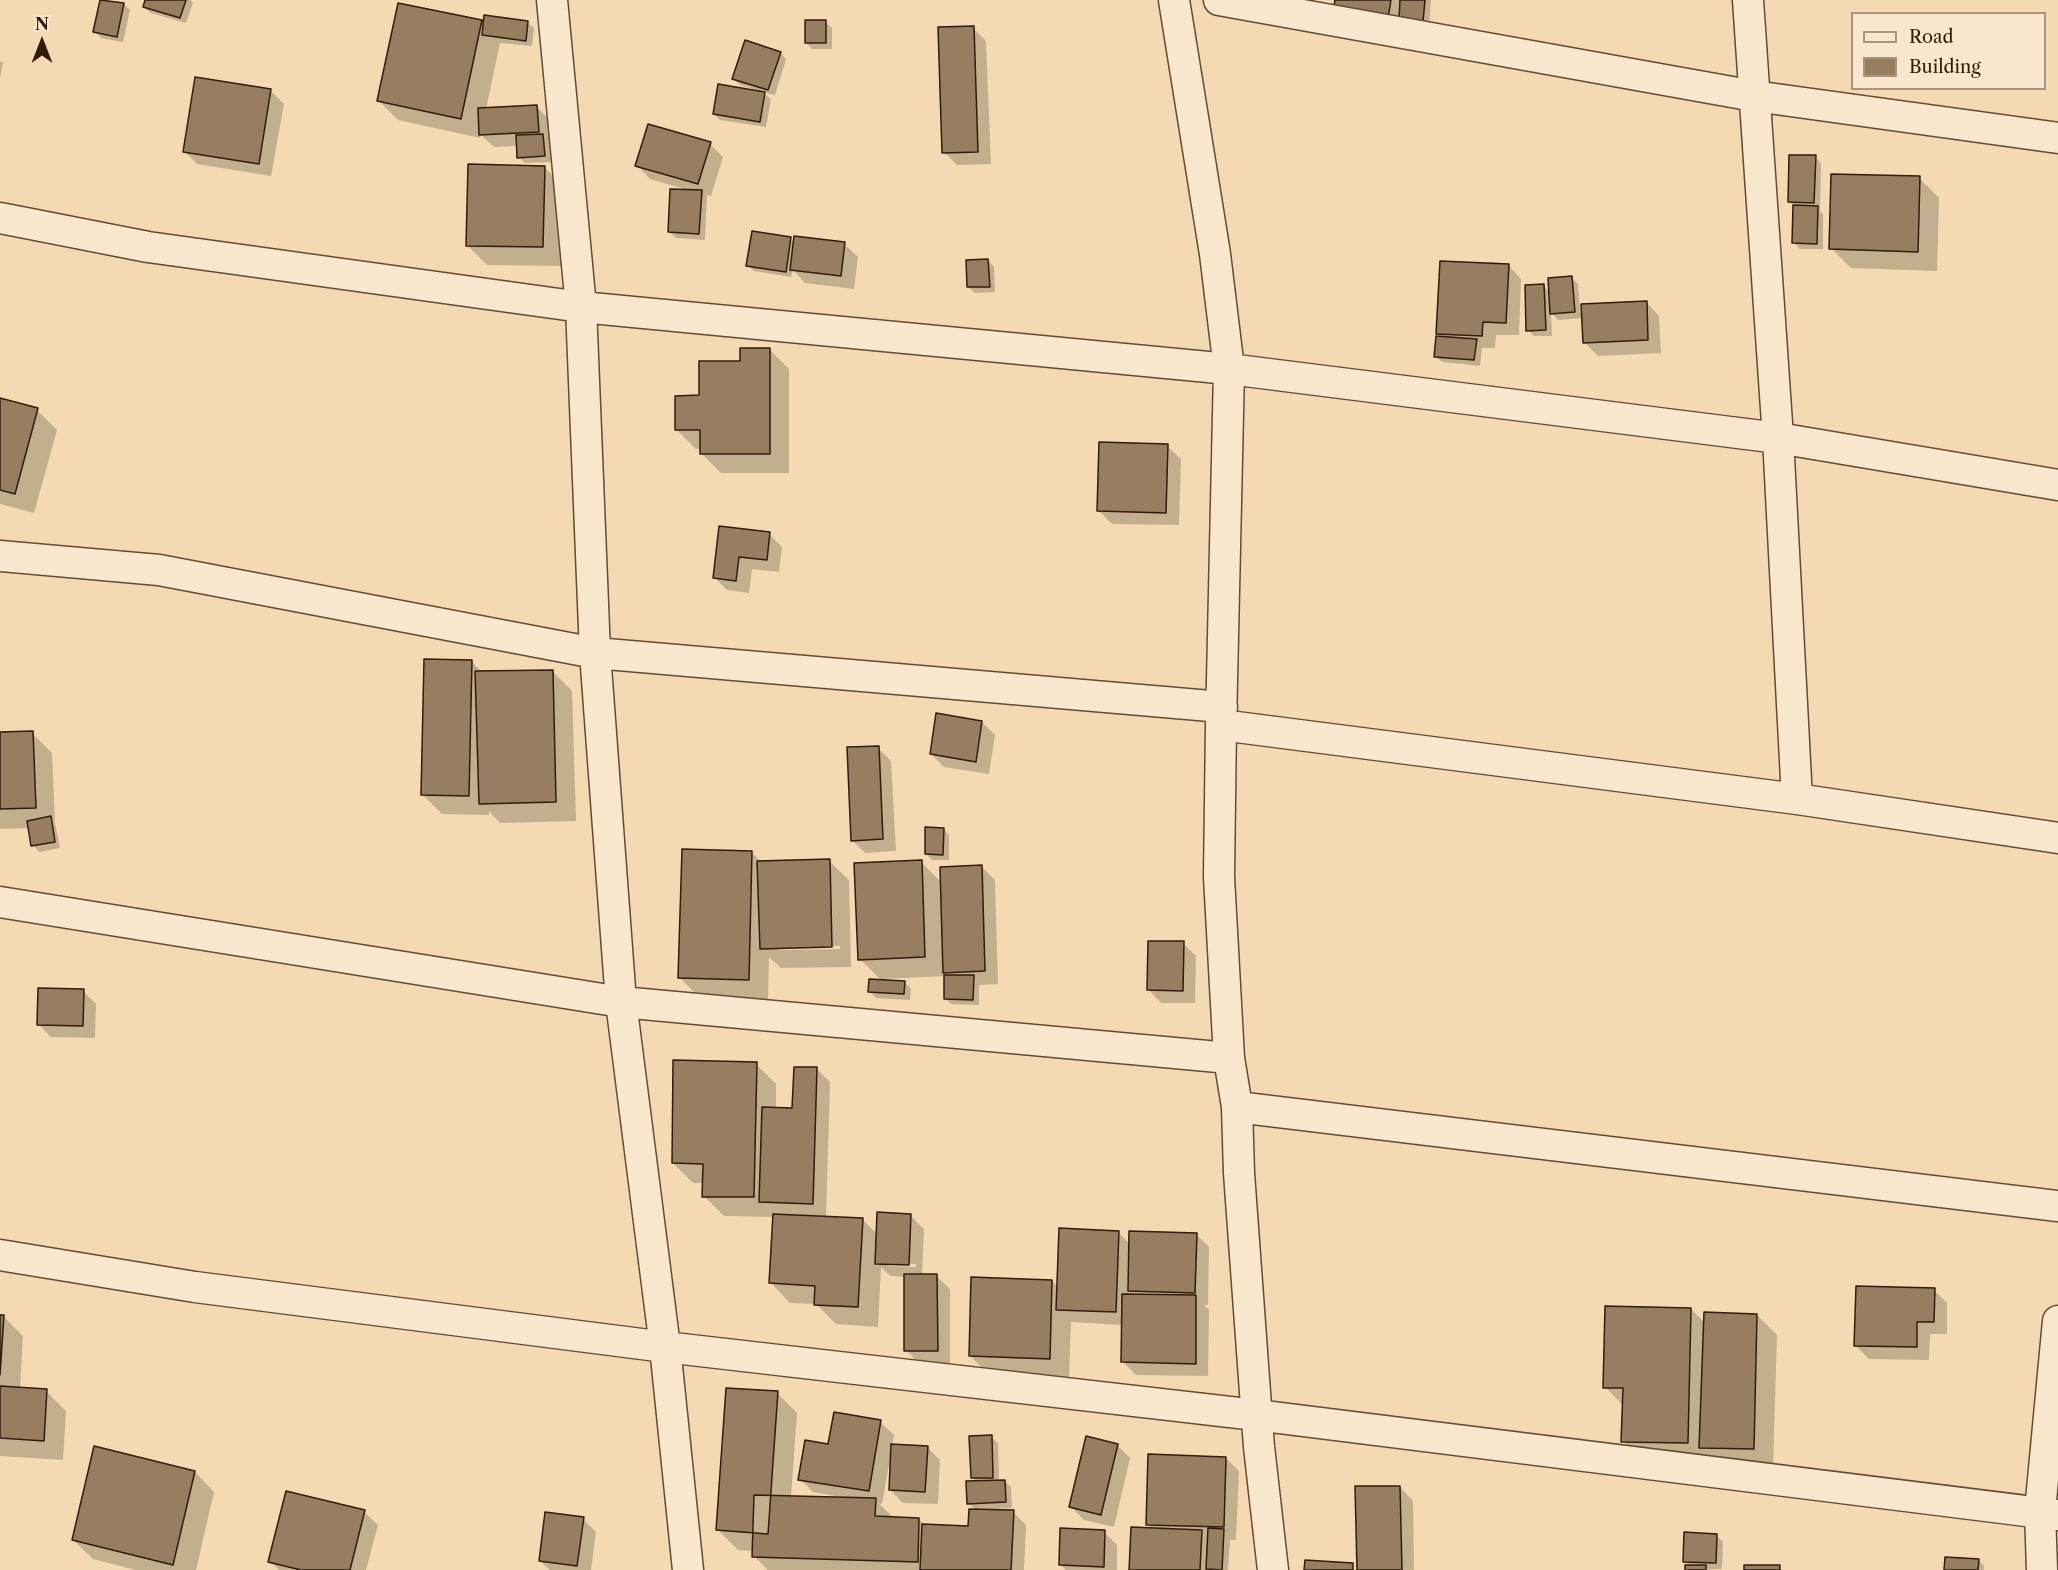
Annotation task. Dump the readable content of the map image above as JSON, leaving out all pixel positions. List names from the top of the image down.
{
  "legend": ["Road", "Building"],
  "north": "top"
}
